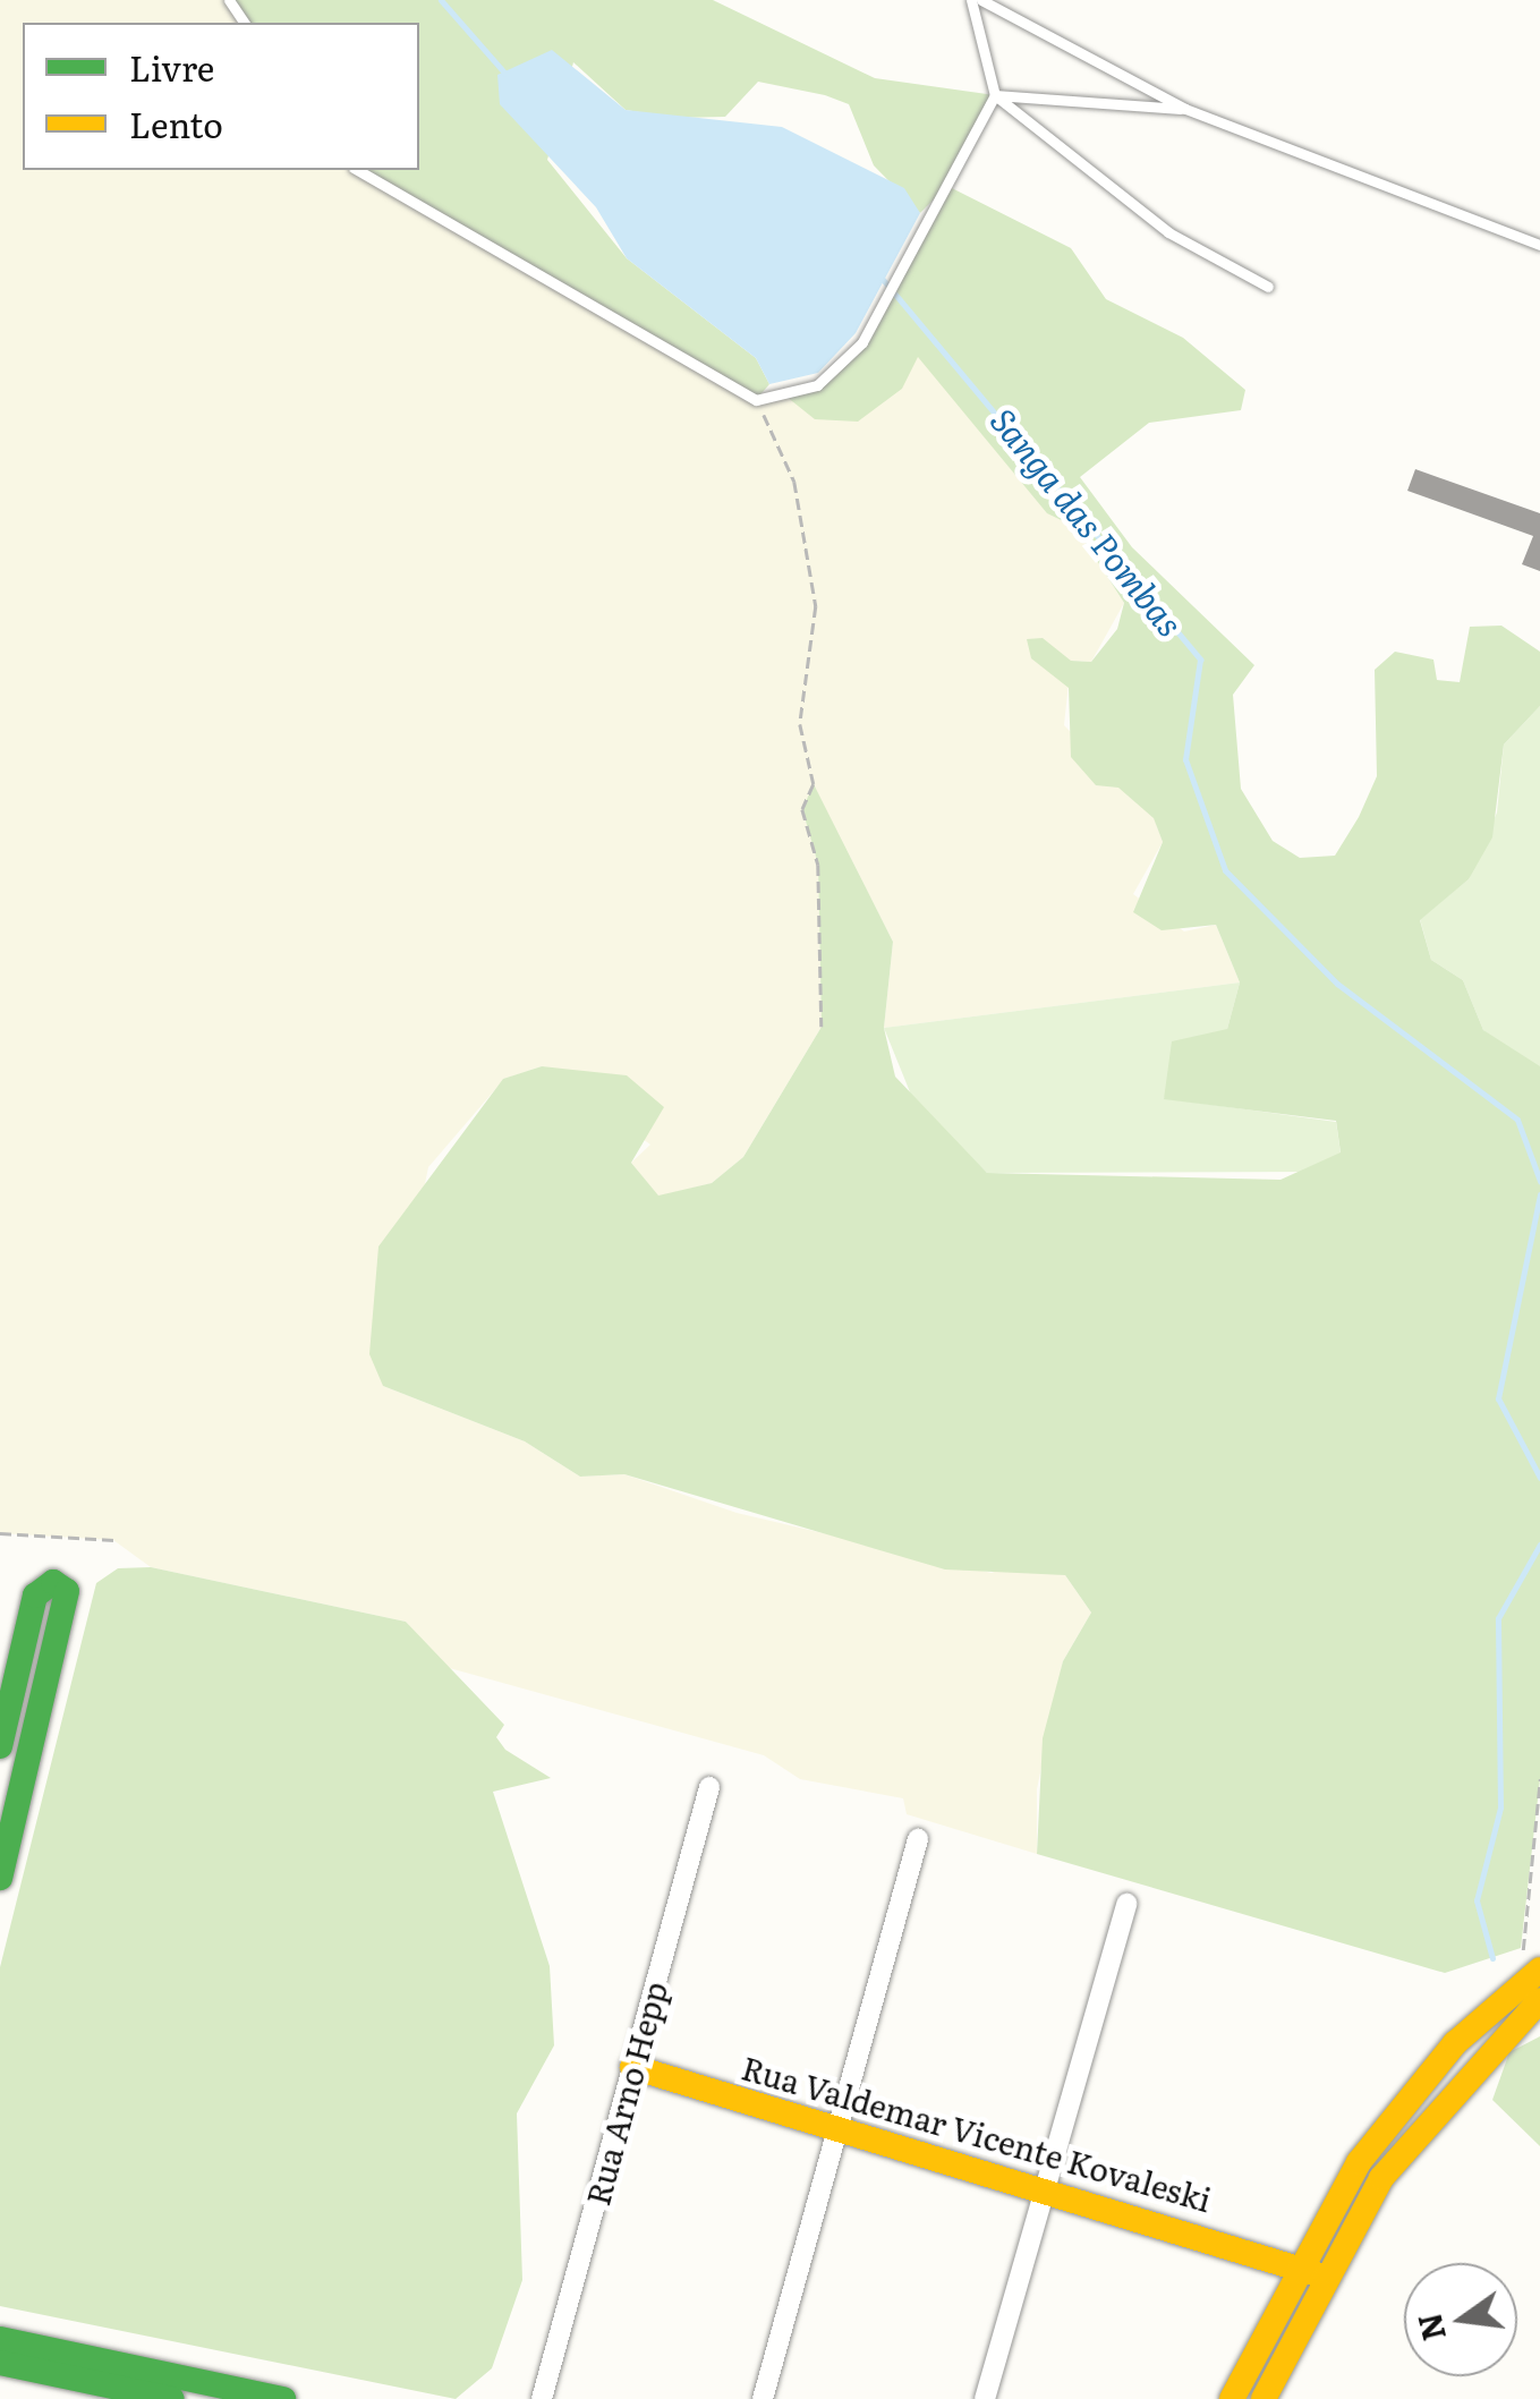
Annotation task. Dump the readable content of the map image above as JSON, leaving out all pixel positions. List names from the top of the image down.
{
  "streets": {
    "street": ["Rua Arno Hepp", "Rua Valdemar Vicente Kovaleski"]
  },
  "crossings": [
    ["Rua Arno Hepp", "Rua Valdemar Vicente Kovaleski"]
  ],
  "water": ["Sanga das Pombas"],
  "legend": ["Livre", "Lento"],
  "north": "left"
}
